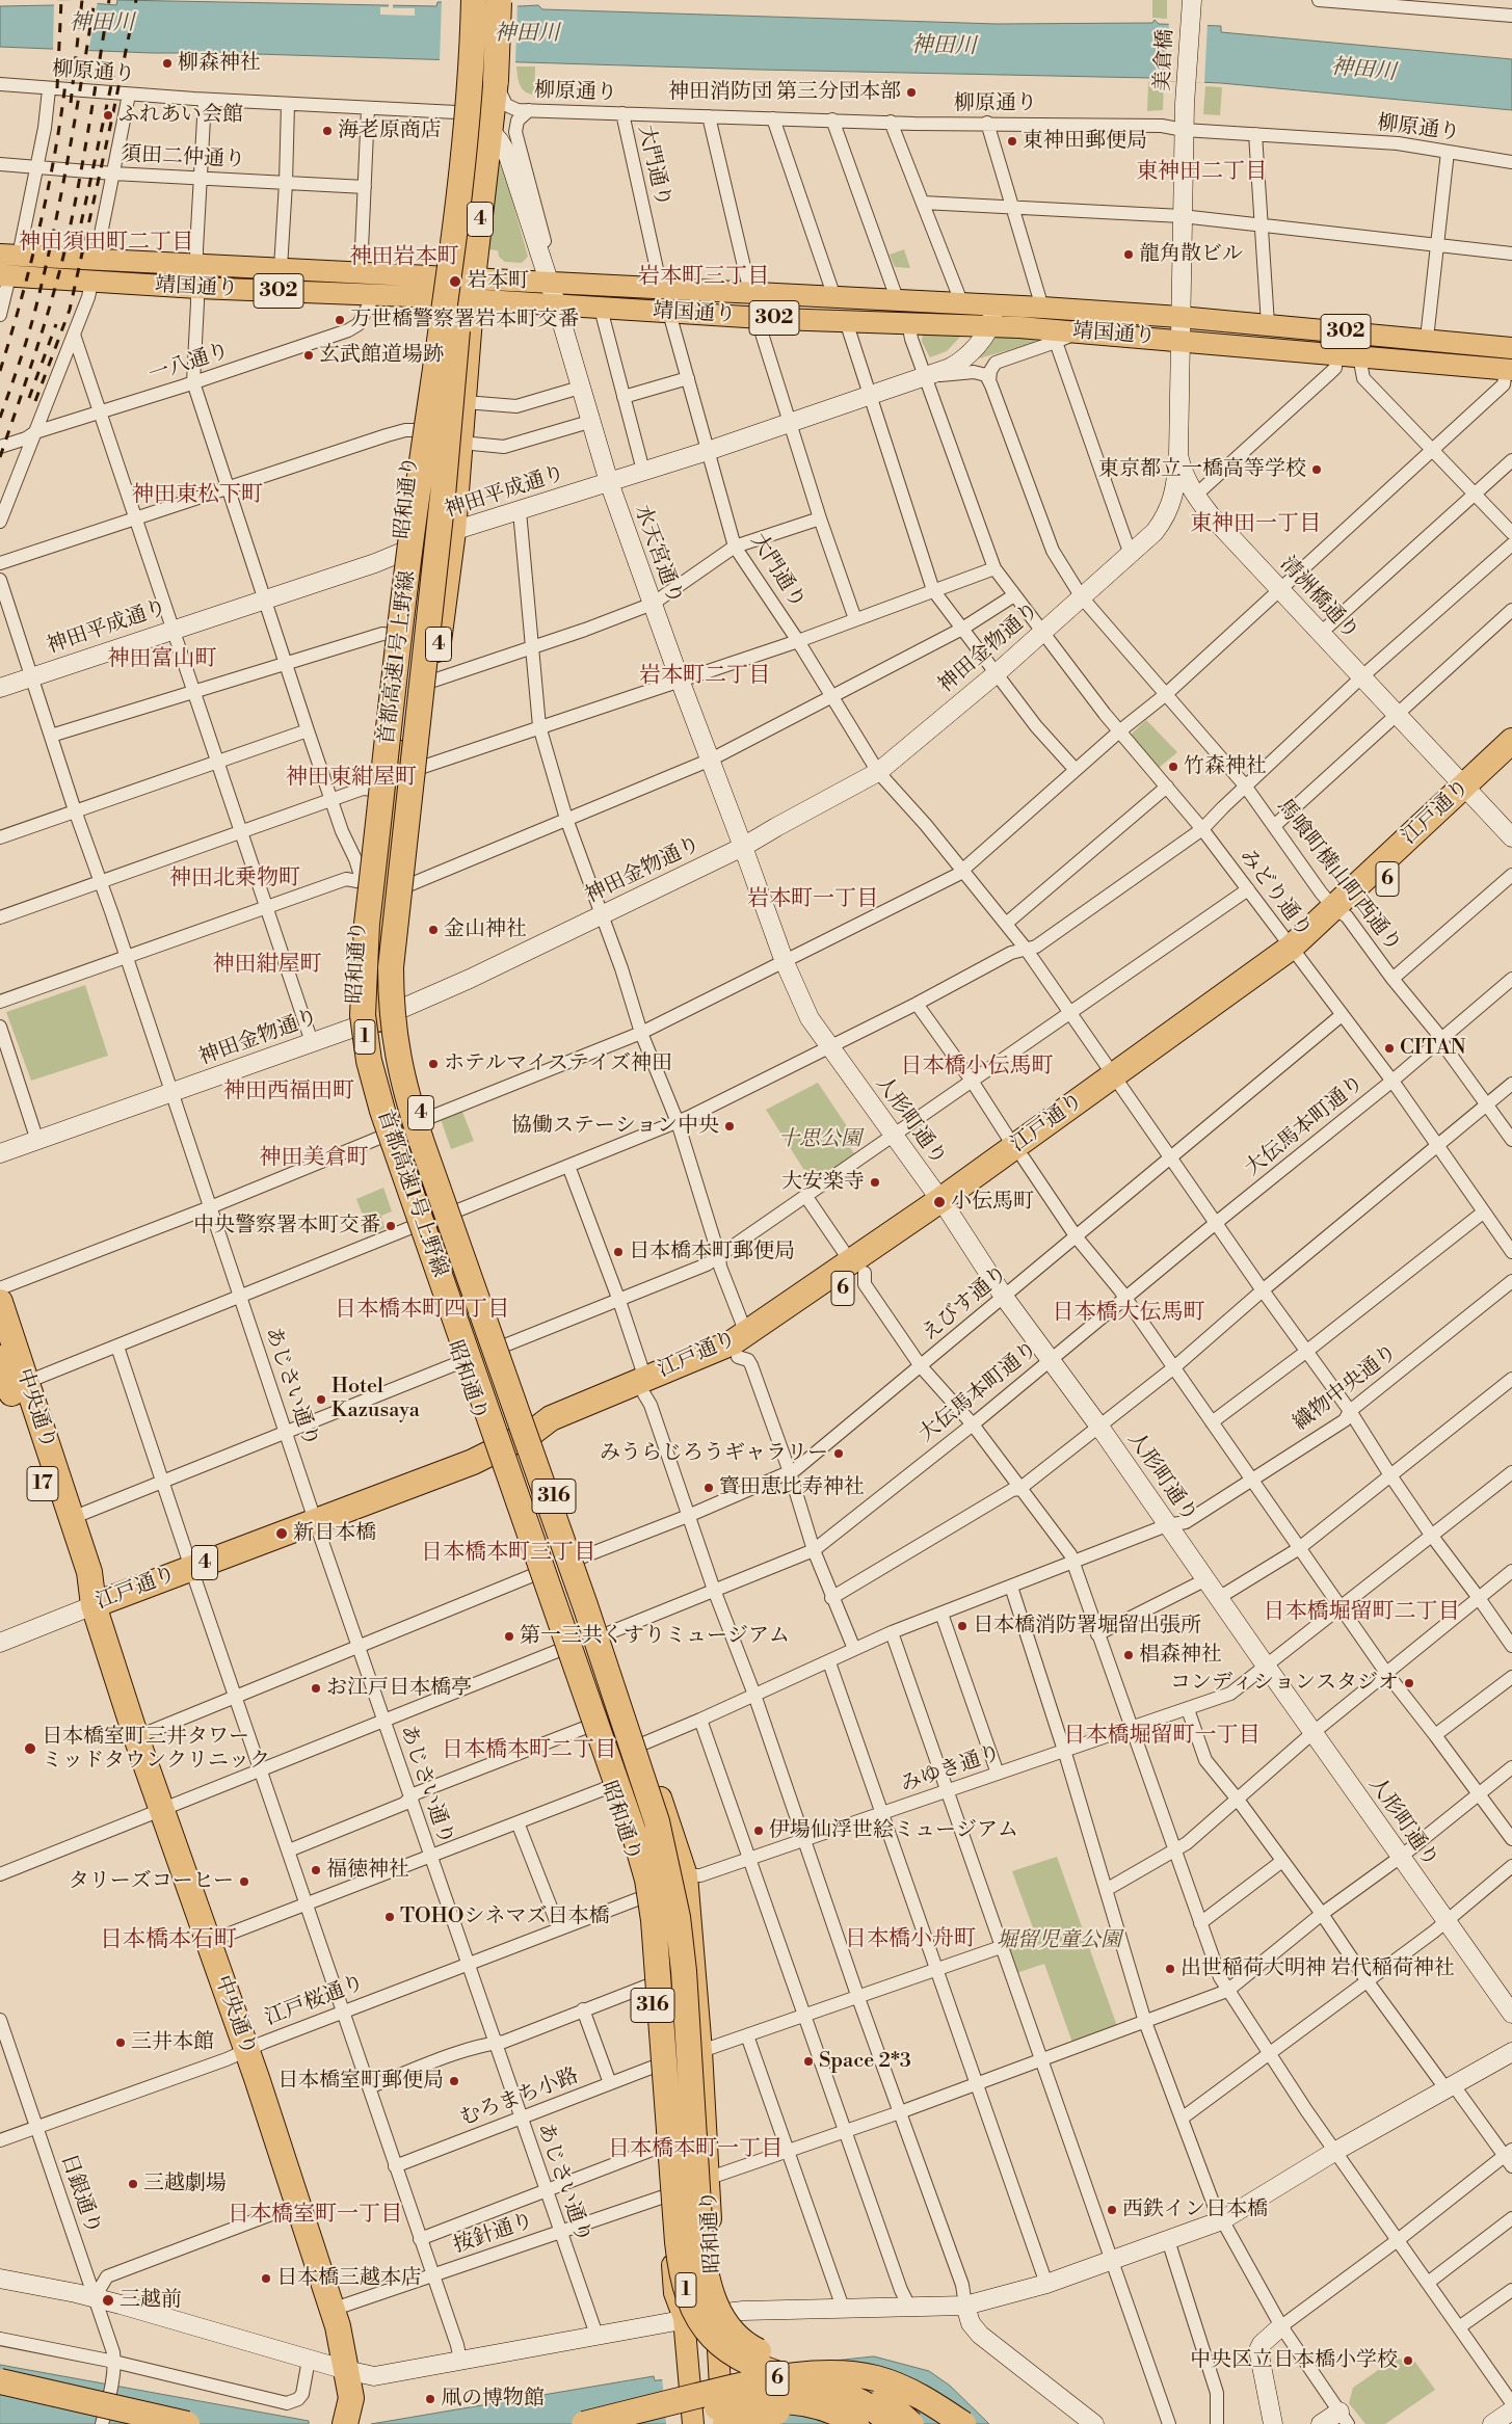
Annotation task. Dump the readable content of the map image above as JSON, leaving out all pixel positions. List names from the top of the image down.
{
  "streets": {
    "highway": [
      "4",
      "昭和通り",
      "首都高速1号上野線",
      "江戸通り",
      "6",
      "1",
      "中央通り",
      "17"
    ],
    "main road": ["靖国通り", "302", "316"],
    "street": [
      "美倉橋",
      "柳原通り",
      "須田二仲通り",
      "大門通り",
      "一八通り",
      "神田平成通り",
      "水天宮通り",
      "清洲橋通り",
      "神田金物通り",
      "馬喰町横山町西通り",
      "みどり通り",
      "人形町通り",
      "大伝馬本町通り",
      "えびす通り",
      "あじさい通り",
      "織物中央通り",
      "みゆき通り",
      "江戸桜通り",
      "むろまち小路",
      "日銀通り",
      "按針通り"
    ]
  },
  "crossings": [
    ["美倉橋", "清洲橋通り"],
    ["柳原通り", "大門通り"],
    ["柳原通り", "4"],
    ["柳原通り", "昭和通り"],
    ["柳原通り", "清洲橋通り"],
    ["大門通り", "靖国通り"],
    ["大門通り", "神田平成通り"],
    ["大門通り", "神田金物通り"],
    ["大門通り", "江戸通り"],
    ["大門通り", "大伝馬本町通り"],
    ["大門通り", "えびす通り"],
    ["大門通り", "織物中央通り"],
    ["大門通り", "みゆき通り"],
    ["4", "昭和通り"],
    ["4", "水天宮通り"],
    ["4", "首都高速1号上野線"],
    ["靖国通り", "一八通り"],
    ["靖国通り", "神田平成通り"],
    ["靖国通り", "昭和通り"],
    ["靖国通り", "水天宮通り"],
    ["靖国通り", "清洲橋通り"],
    ["靖国通り", "みどり通り"],
    ["神田平成通り", "昭和通り"],
    ["神田平成通り", "水天宮通り"],
    ["神田平成通り", "みどり通り"],
    ["神田平成通り", "あじさい通り"],
    ["昭和通り", "水天宮通り"],
    ["昭和通り", "神田金物通り"],
    ["昭和通り", "首都高速1号上野線"],
    ["昭和通り", "江戸通り"],
    ["昭和通り", "大伝馬本町通り"],
    ["昭和通り", "えびす通り"],
    ["昭和通り", "織物中央通り"],
    ["昭和通り", "みゆき通り"],
    ["昭和通り", "江戸桜通り"],
    ["昭和通り", "むろまち小路"],
    ["昭和通り", "按針通り"],
    ["水天宮通り", "神田金物通り"],
    ["水天宮通り", "人形町通り"],
    ["清洲橋通り", "神田金物通り"],
    ["清洲橋通り", "江戸通り"],
    ["神田金物通り", "馬喰町横山町西通り"],
    ["神田金物通り", "みどり通り"],
    ["神田金物通り", "あじさい通り"],
    ["江戸通り", "馬喰町横山町西通り"],
    ["江戸通り", "みどり通り"],
    ["江戸通り", "人形町通り"],
    ["江戸通り", "あじさい通り"],
    ["江戸通り", "中央通り"],
    ["馬喰町横山町西通り", "大伝馬本町通り"],
    ["みどり通り", "大伝馬本町通り"],
    ["みどり通り", "えびす通り"],
    ["人形町通り", "大伝馬本町通り"],
    ["人形町通り", "えびす通り"],
    ["人形町通り", "織物中央通り"],
    ["人形町通り", "みゆき通り"],
    ["あじさい通り", "江戸桜通り"],
    ["あじさい通り", "むろまち小路"],
    ["あじさい通り", "按針通り"],
    ["中央通り", "江戸桜通り"],
    ["中央通り", "按針通り"],
    ["みゆき通り", "江戸桜通り"],
    ["江戸桜通り", "日銀通り"]
  ],
  "districts": [
    "東神田二丁目",
    "神田須田町二丁目",
    "神田岩本町",
    "岩本町三丁目",
    "神田東松下町",
    "東神田一丁目",
    "神田富山町",
    "岩本町二丁目",
    "神田東紺屋町",
    "神田北乗物町",
    "岩本町一丁目",
    "神田紺屋町",
    "日本橋小伝馬町",
    "神田西福田町",
    "神田美倉町",
    "日本橋本町四丁目",
    "日本橋大伝馬町",
    "日本橋本町三丁目",
    "日本橋堀留町二丁目",
    "日本橋堀留町一丁目",
    "日本橋本町二丁目",
    "日本橋小舟町",
    "日本橋本石町",
    "日本橋本町一丁目",
    "日本橋室町一丁目"
  ],
  "water": ["神田川"],
  "parks": ["十思公園", "堀留児童公園"],
  "places": [
    "柳森神社",
    "神田消防団 第三分団本部",
    "ふれあい会館",
    "海老原商店",
    "東神田郵便局",
    "龍角散ビル",
    "岩本町",
    "万世橋警察署岩本町交番",
    "玄武館道場跡",
    "東京都立一橋高等学校",
    "竹森神社",
    "金山神社",
    "CITAN",
    "ホテルマイステイズ神田",
    "協働ステーション中央",
    "大安楽寺",
    "小伝馬町",
    "中央警察署本町交番",
    "日本橋本町郵便局",
    "Hotel Kazusaya",
    "みうらじろうギャラリー",
    "寳田恵比寿神社",
    "新日本橋",
    "日本橋消防署堀留出張所",
    "第一三共くすりミュージアム",
    "椙森神社",
    "コンディションスタジオ",
    "お江戸日本橋亭",
    "日本橋室町三井タワー ミッドタウンクリニック",
    "伊場仙浮世絵ミュージアム",
    "福徳神社",
    "タリーズコーヒー",
    "TOHOシネマズ日本橋",
    "出世稲荷大明神 岩代稲荷神社",
    "三井本館",
    "Space 2*3",
    "日本橋室町郵便局",
    "三越劇場",
    "西鉄イン日本橋",
    "日本橋三越本店",
    "三越前",
    "中央区立日本橋小学校",
    "凧の博物館"
  ]
}
